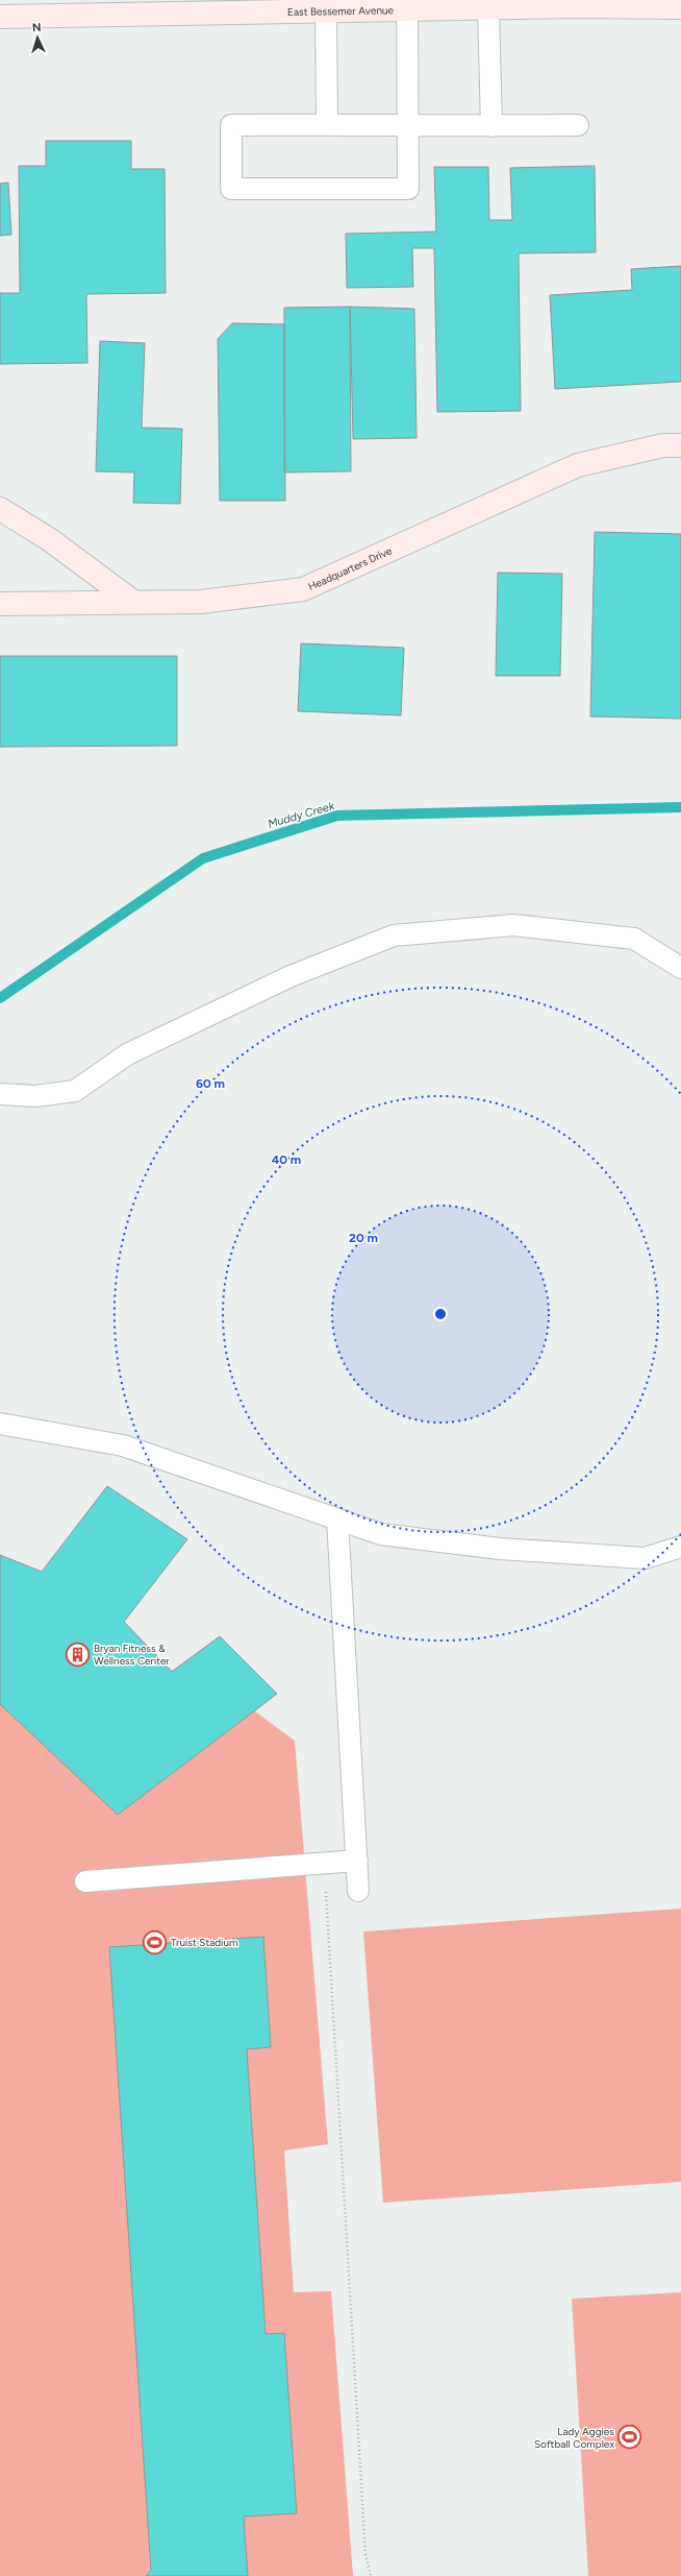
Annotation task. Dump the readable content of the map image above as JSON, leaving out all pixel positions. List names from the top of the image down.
{
  "streets": {
    "main road": ["East Bessemer Avenue", "Headquarters Drive"]
  },
  "water": ["Muddy Creek"],
  "places": {
    "building": ["Bryan Fitness & Wellness Center"],
    "sports": ["Truist Stadium", "Lady Aggies Softball Complex"]
  },
  "north": "top",
  "rings": ["60 m", "40 m", "20 m"]
}
